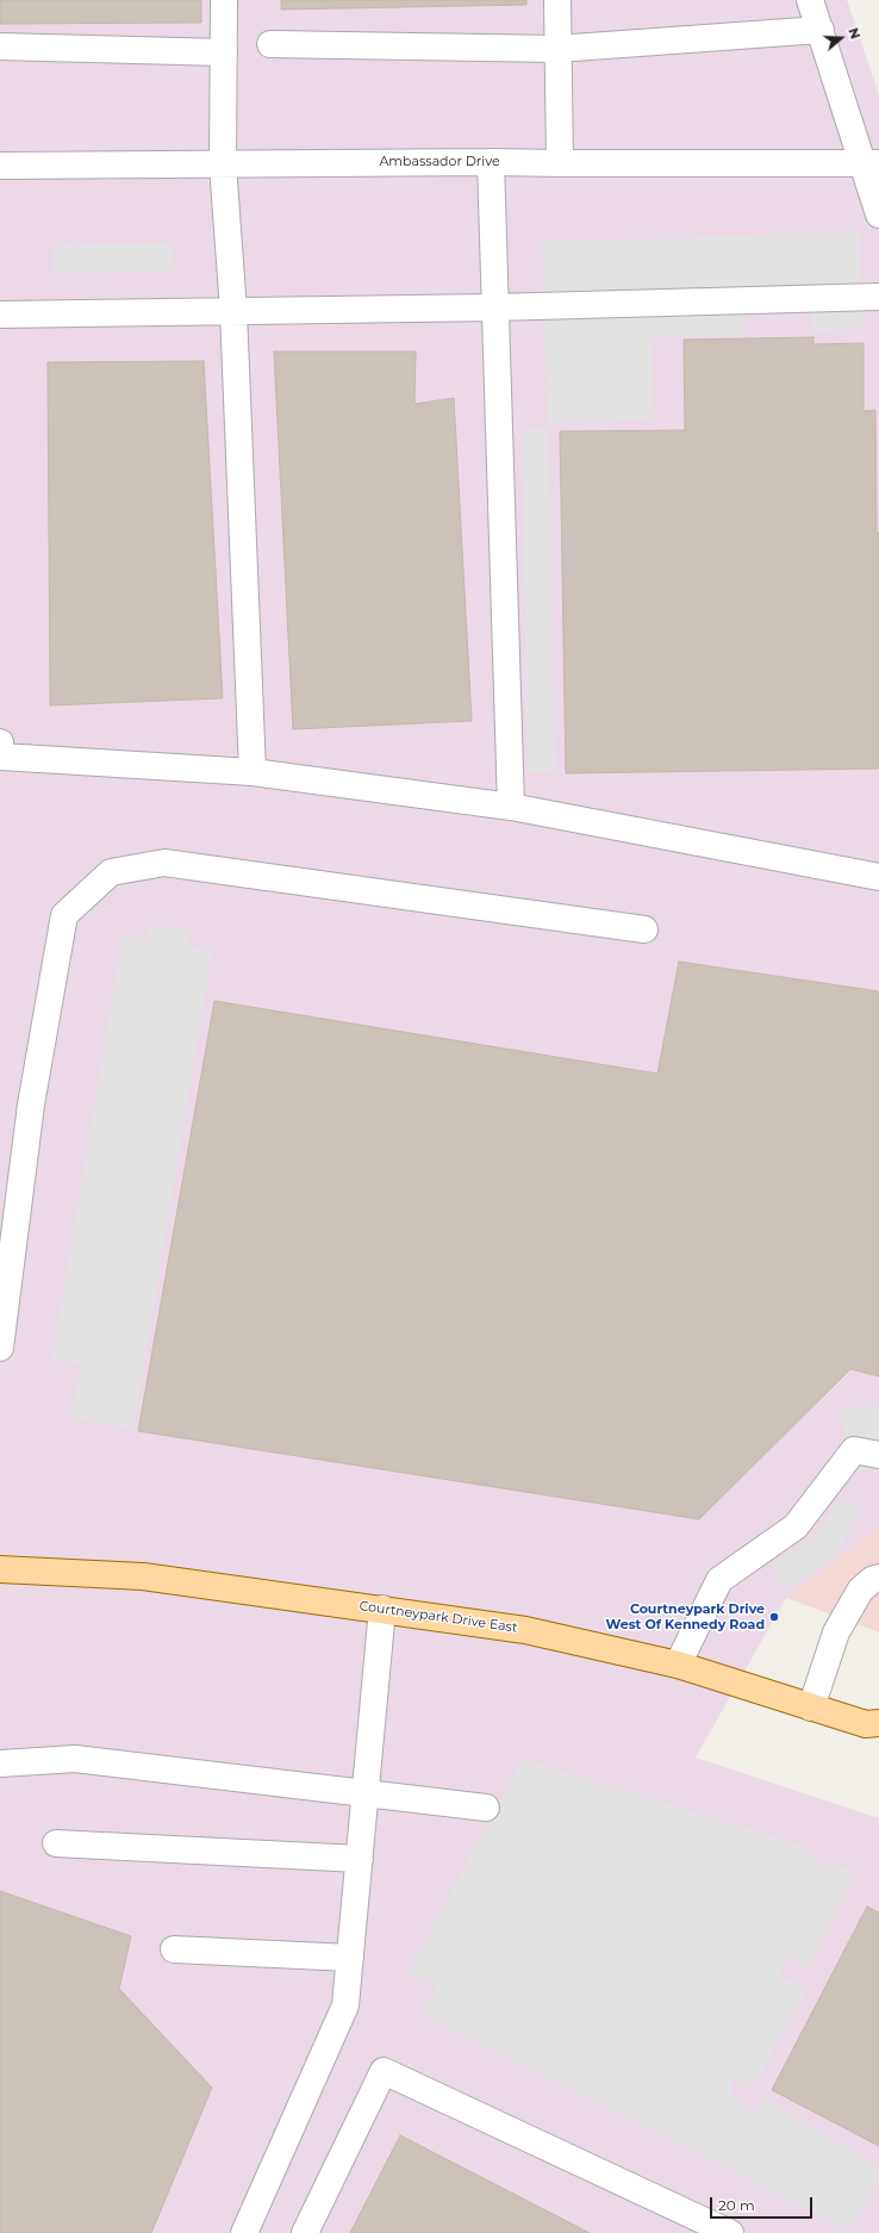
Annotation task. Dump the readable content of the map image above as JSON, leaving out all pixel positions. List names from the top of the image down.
{
  "streets": {
    "main road": ["Courtneypark Drive East"],
    "street": ["Ambassador Drive"]
  },
  "places": ["Courtneypark Drive West Of Kennedy Road"],
  "scale_bar": "20 m",
  "north": "right"
}
